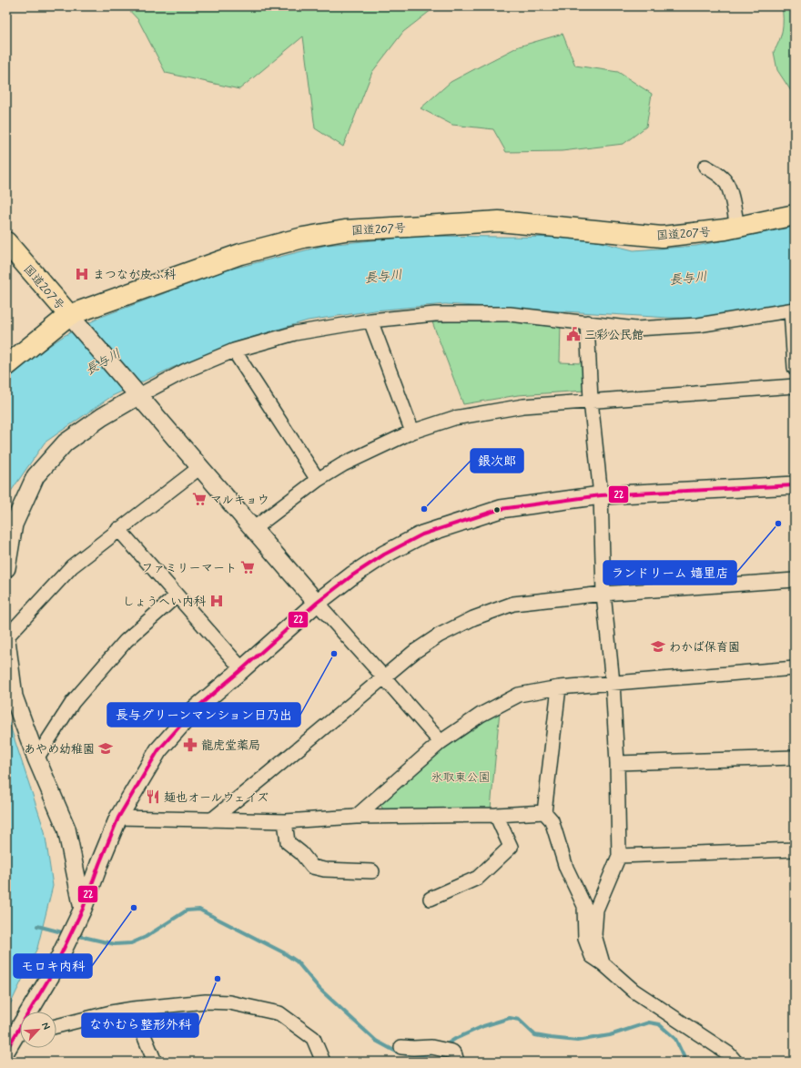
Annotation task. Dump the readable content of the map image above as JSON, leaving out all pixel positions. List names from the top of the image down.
{
  "streets": {
    "main road": ["国道207号"]
  },
  "water": ["長与川"],
  "parks": ["氷取東公園"],
  "places": {
    "hospital": ["まつなが皮ふ科", "しょうへい内科"],
    "public building": ["三彩公民館"],
    "supermarket": ["マルキョウ", "ファミリーマート"],
    "other": [
      "銀次郎",
      "ランドリーム 嬉里店",
      "長与グリーンマンション日乃出",
      "モロキ内科",
      "なかむら整形外科"
    ],
    "school or university": ["わかば保育園", "あやめ幼稚園"],
    "pharmacy": ["龍虎堂薬局"],
    "restaurant": ["麺也オールウェイズ"]
  },
  "lines": ["transit line 22"],
  "north": "top right"
}
